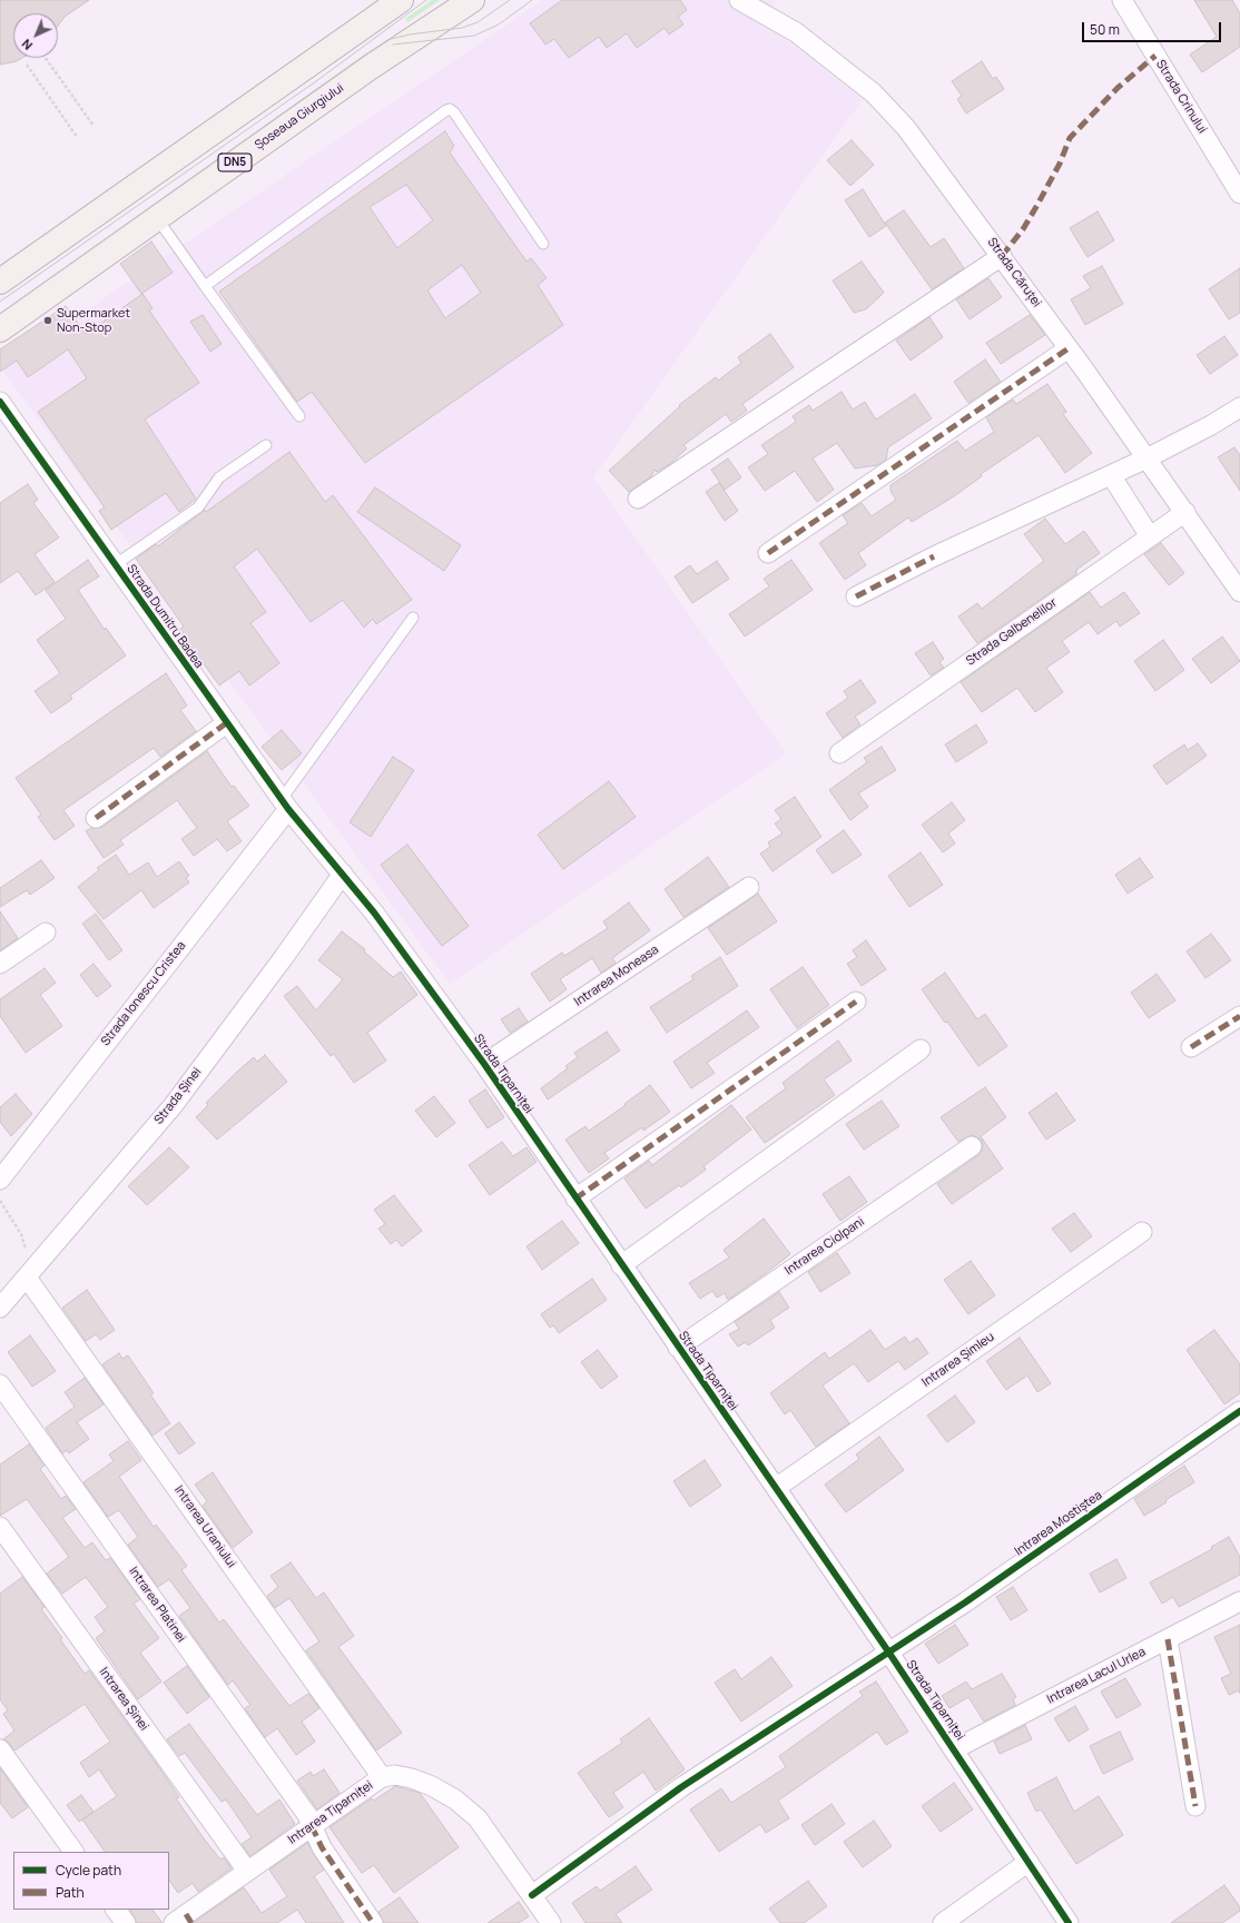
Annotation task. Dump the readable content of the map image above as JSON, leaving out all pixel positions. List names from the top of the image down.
{
  "streets": {
    "main road": ["Șoseaua Giurgiului", "DN5"],
    "street": [
      "Strada Crinului",
      "Strada Căruței",
      "Strada Dumitru Badea",
      "Strada Galbenelilor",
      "Intrarea Moneasa",
      "Strada Ionescu Cristea",
      "Strada Tiparniței",
      "Strada Șinei",
      "Intrarea Ciolpani",
      "Intrarea Șimleu",
      "Intrarea Mostiștea",
      "Intrarea Uraniului",
      "Intrarea Platinei",
      "Intrarea Lacul Urlea",
      "Intrarea Șinei",
      "Intrarea Tiparniței"
    ]
  },
  "crossings": [
    ["Strada Căruței", "Strada Galbenelilor"],
    ["Strada Dumitru Badea", "Strada Ionescu Cristea"],
    ["Strada Dumitru Badea", "Strada Tiparniței"],
    ["Intrarea Moneasa", "Strada Tiparniței"],
    ["Strada Tiparniței", "Strada Șinei"],
    ["Strada Tiparniței", "Intrarea Ciolpani"],
    ["Strada Tiparniței", "Intrarea Șimleu"],
    ["Strada Tiparniței", "Intrarea Mostiștea"],
    ["Strada Tiparniței", "Intrarea Lacul Urlea"],
    ["Strada Șinei", "Intrarea Uraniului"],
    ["Intrarea Mostiștea", "Intrarea Tiparniței"],
    ["Intrarea Uraniului", "Intrarea Tiparniței"],
    ["Intrarea Platinei", "Intrarea Tiparniței"],
    ["Intrarea Șinei", "Intrarea Tiparniței"]
  ],
  "places": ["Supermarket Non-Stop"],
  "legend": ["Cycle path", "Path"],
  "scale_bar": "50 m",
  "north": "bottom left"
}
